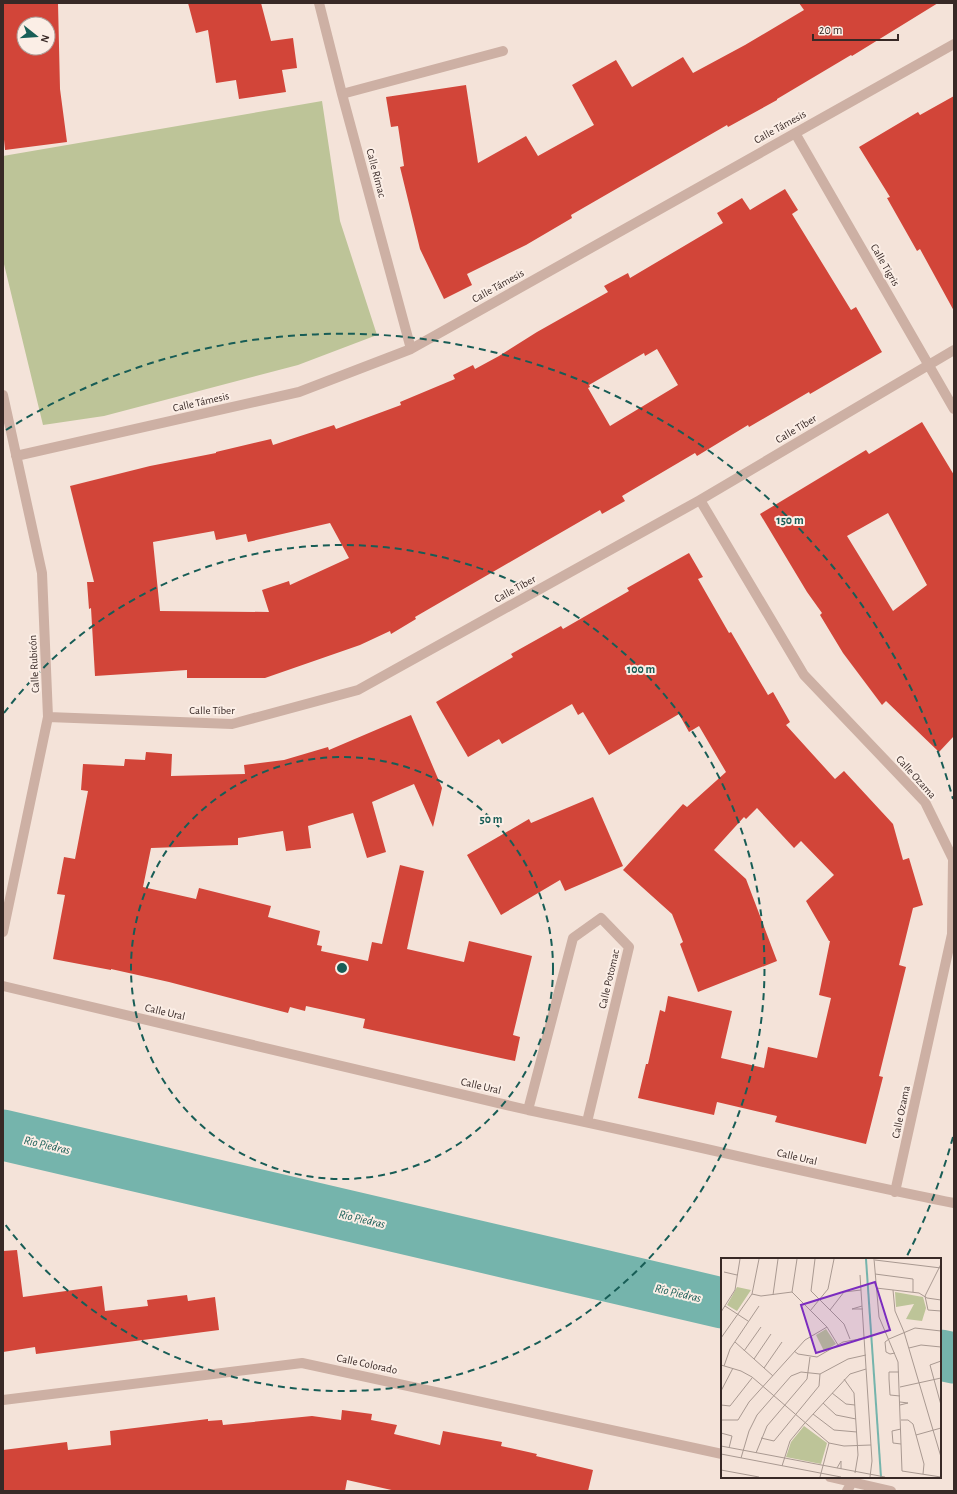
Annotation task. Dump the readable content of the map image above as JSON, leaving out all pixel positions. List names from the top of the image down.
{
  "streets": {
    "street": [
      "Calle Támesis",
      "Calle Rímac",
      "Calle Tigris",
      "Calle Tíber",
      "Calle Rubicón",
      "Calle Ozama",
      "Calle Potomac",
      "Calle Ural",
      "Calle Colorado"
    ]
  },
  "crossings": [
    ["Calle Támesis", "Calle Rímac"],
    ["Calle Támesis", "Calle Tigris"],
    ["Calle Támesis", "Calle Rubicón"],
    ["Calle Tigris", "Calle Tíber"],
    ["Calle Tíber", "Calle Rubicón"],
    ["Calle Tíber", "Calle Ozama"],
    ["Calle Ozama", "Calle Ural"],
    ["Calle Potomac", "Calle Ural"]
  ],
  "water": ["Río Piedras"],
  "scale_bar": "20 m",
  "north": "right",
  "rings": ["150 m", "100 m", "50 m"]
}
